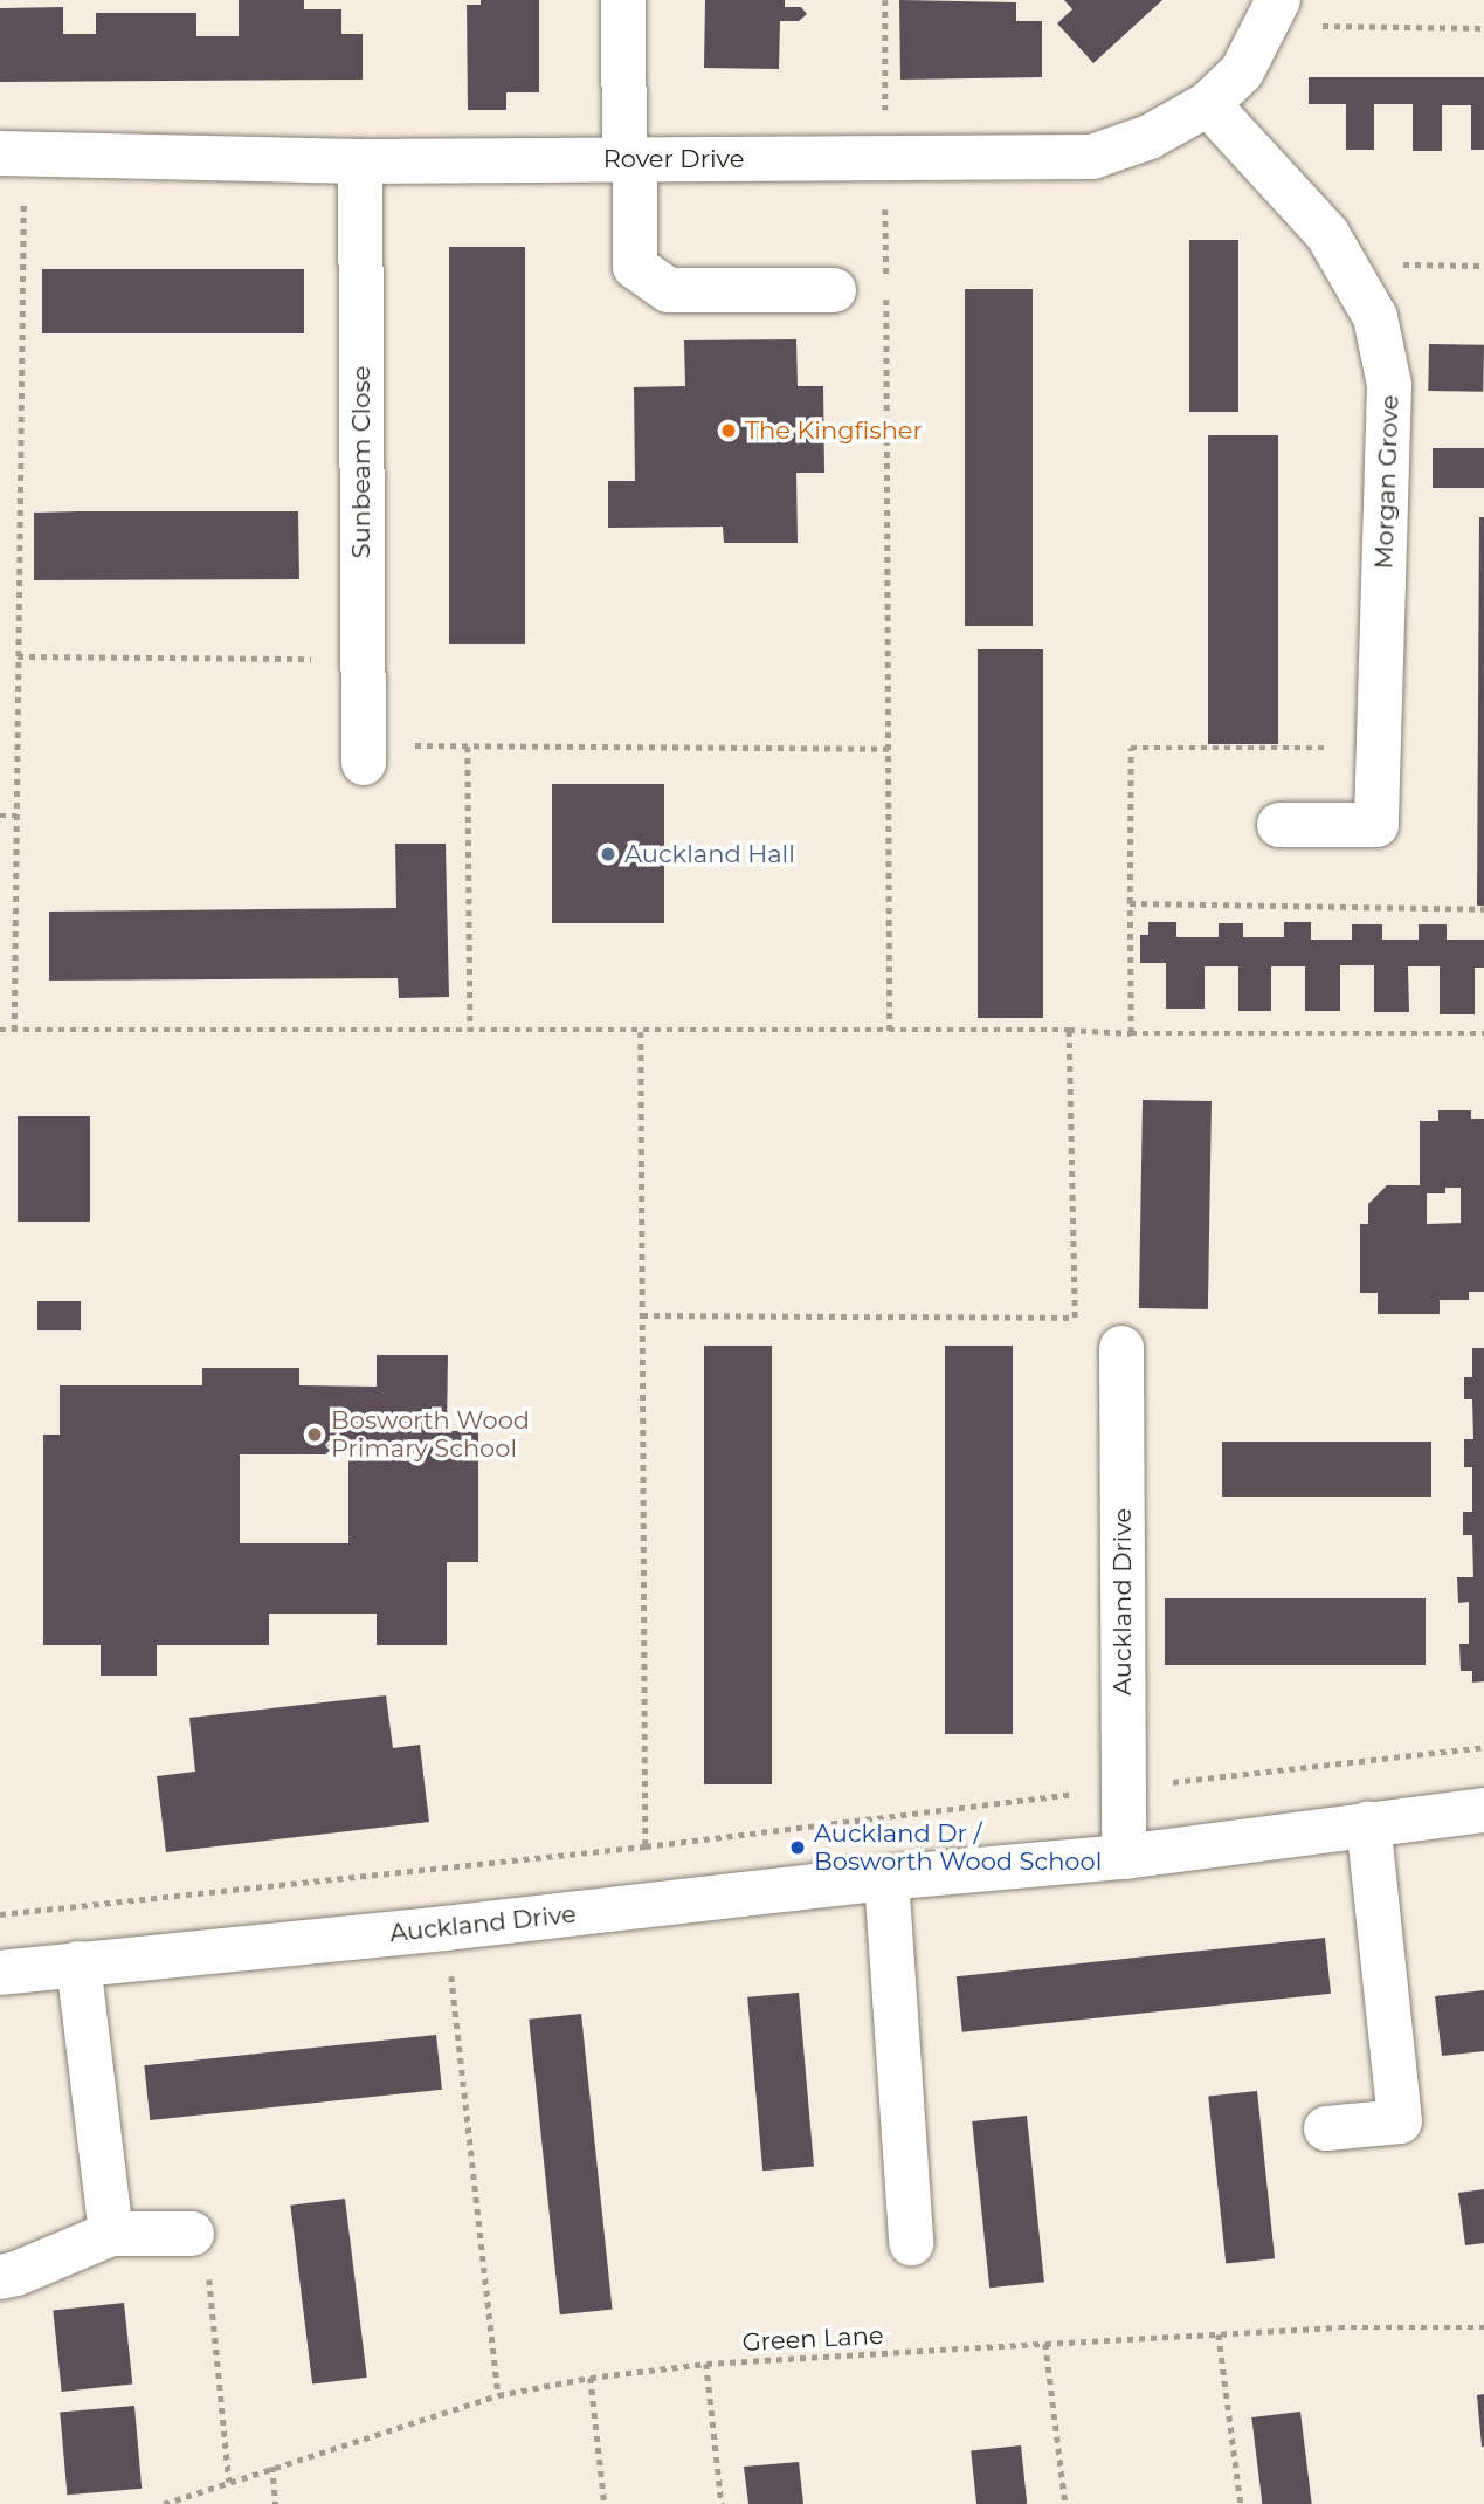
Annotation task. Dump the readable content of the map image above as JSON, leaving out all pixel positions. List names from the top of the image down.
{
  "streets": {
    "street": [
      "Rover Drive",
      "Sunbeam Close",
      "Morgan Grove",
      "Auckland Drive"
    ],
    "path": ["Green Lane"]
  },
  "crossings": [
    ["Rover Drive", "Sunbeam Close"],
    ["Rover Drive", "Morgan Grove"]
  ],
  "places": [
    "The Kingfisher",
    "Auckland Hall",
    "Bosworth Wood Primary School",
    "Auckland Dr / Bosworth Wood School"
  ]
}
